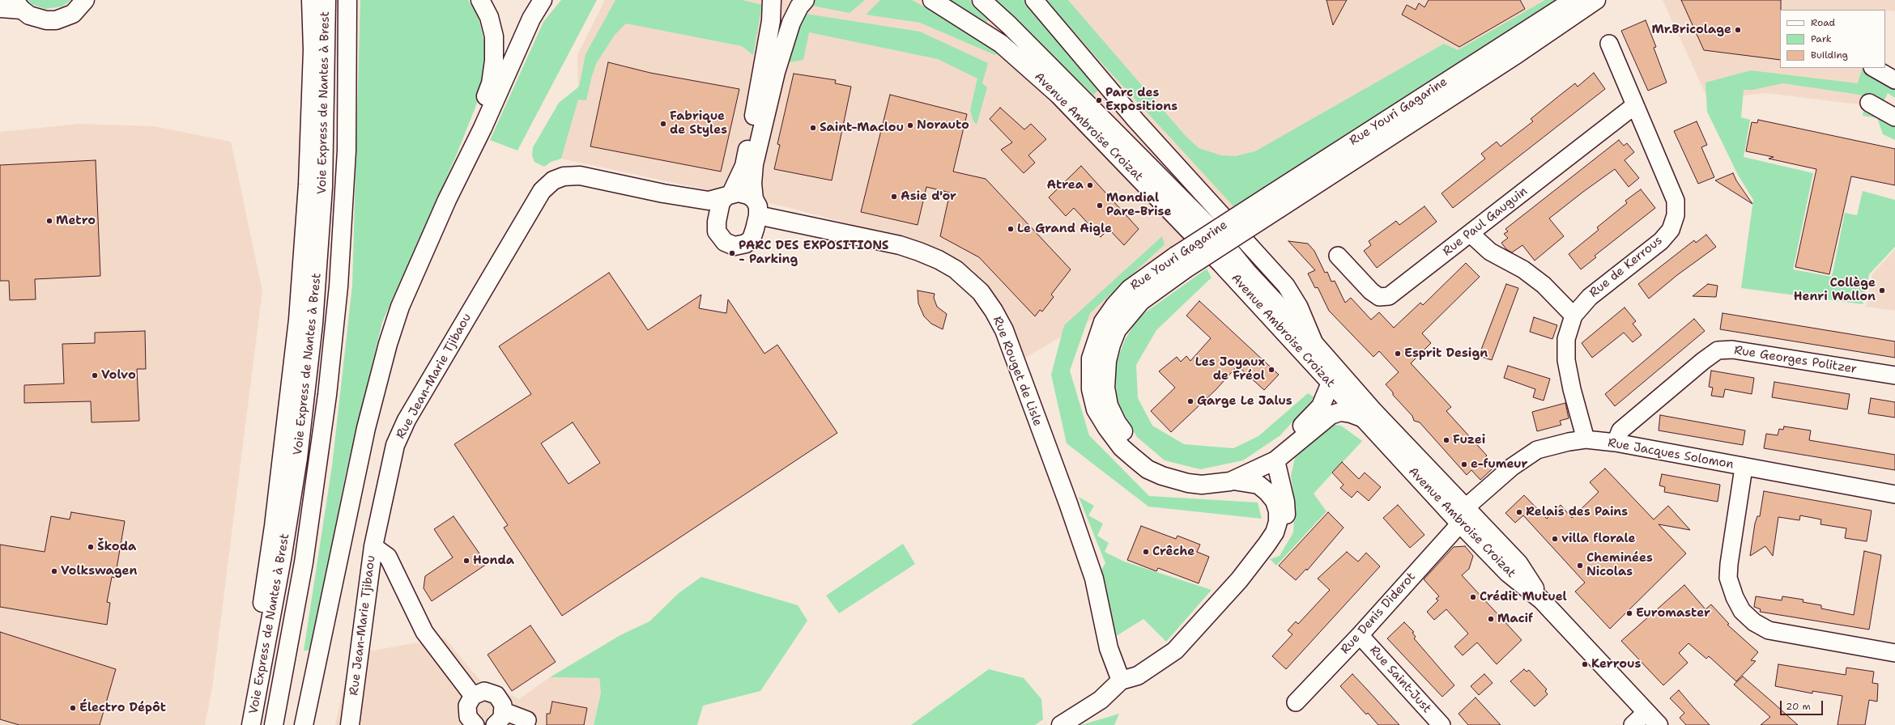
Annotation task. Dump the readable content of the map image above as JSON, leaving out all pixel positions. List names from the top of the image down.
{
  "streets": {
    "main road": [
      "Voie Express de Nantes à Brest",
      "Rue Youri Gagarine",
      "Avenue Ambroise Croizat",
      "Rue Rouget de Lisle",
      "Rue Jean-Marie Tjibaou"
    ],
    "street": [
      "Rue Paul Gauguin",
      "Rue de Kerrous",
      "Rue Georges Politzer",
      "Rue Jacques Solomon",
      "Rue Denis Diderot",
      "Rue Saint-Just"
    ]
  },
  "crossings": [
    ["Rue Youri Gagarine", "Avenue Ambroise Croizat"],
    ["Avenue Ambroise Croizat", "Rue Jacques Solomon"],
    ["Avenue Ambroise Croizat", "Rue Denis Diderot"],
    ["Rue Paul Gauguin", "Rue de Kerrous"],
    ["Rue de Kerrous", "Rue Jacques Solomon"],
    ["Rue Georges Politzer", "Rue Jacques Solomon"],
    ["Rue Rouget de Lisle", "Rue Jean-Marie Tjibaou"],
    ["Rue Denis Diderot", "Rue Saint-Just"]
  ],
  "places": [
    "Mr.Bricolage",
    "Parc des Expositions",
    "Fabrique de Styles",
    "Norauto",
    "Saint-Maclou",
    "Atrea",
    "Asie d'or",
    "Mondial Pare-Brise",
    "Metro",
    "Le Grand Aigle",
    "PARC DES EXPOSITIONS - Parking",
    "Collège Henri Wallon",
    "Esprit Design",
    "Les Joyaux de Fréol",
    "Volvo",
    "Garge Le Jalus",
    "Fuzei",
    "e-fumeur",
    "Relais des Pains",
    "villa florale",
    "Škoda",
    "Crêche",
    "Honda",
    "Cheminées Nicolas",
    "Volkswagen",
    "Crédit Mutuel",
    "Euromaster",
    "Macif",
    "Kerrous",
    "Électro Dépôt"
  ],
  "legend": ["Road", "Park", "Building"],
  "scale_bar": "20 m"
}
